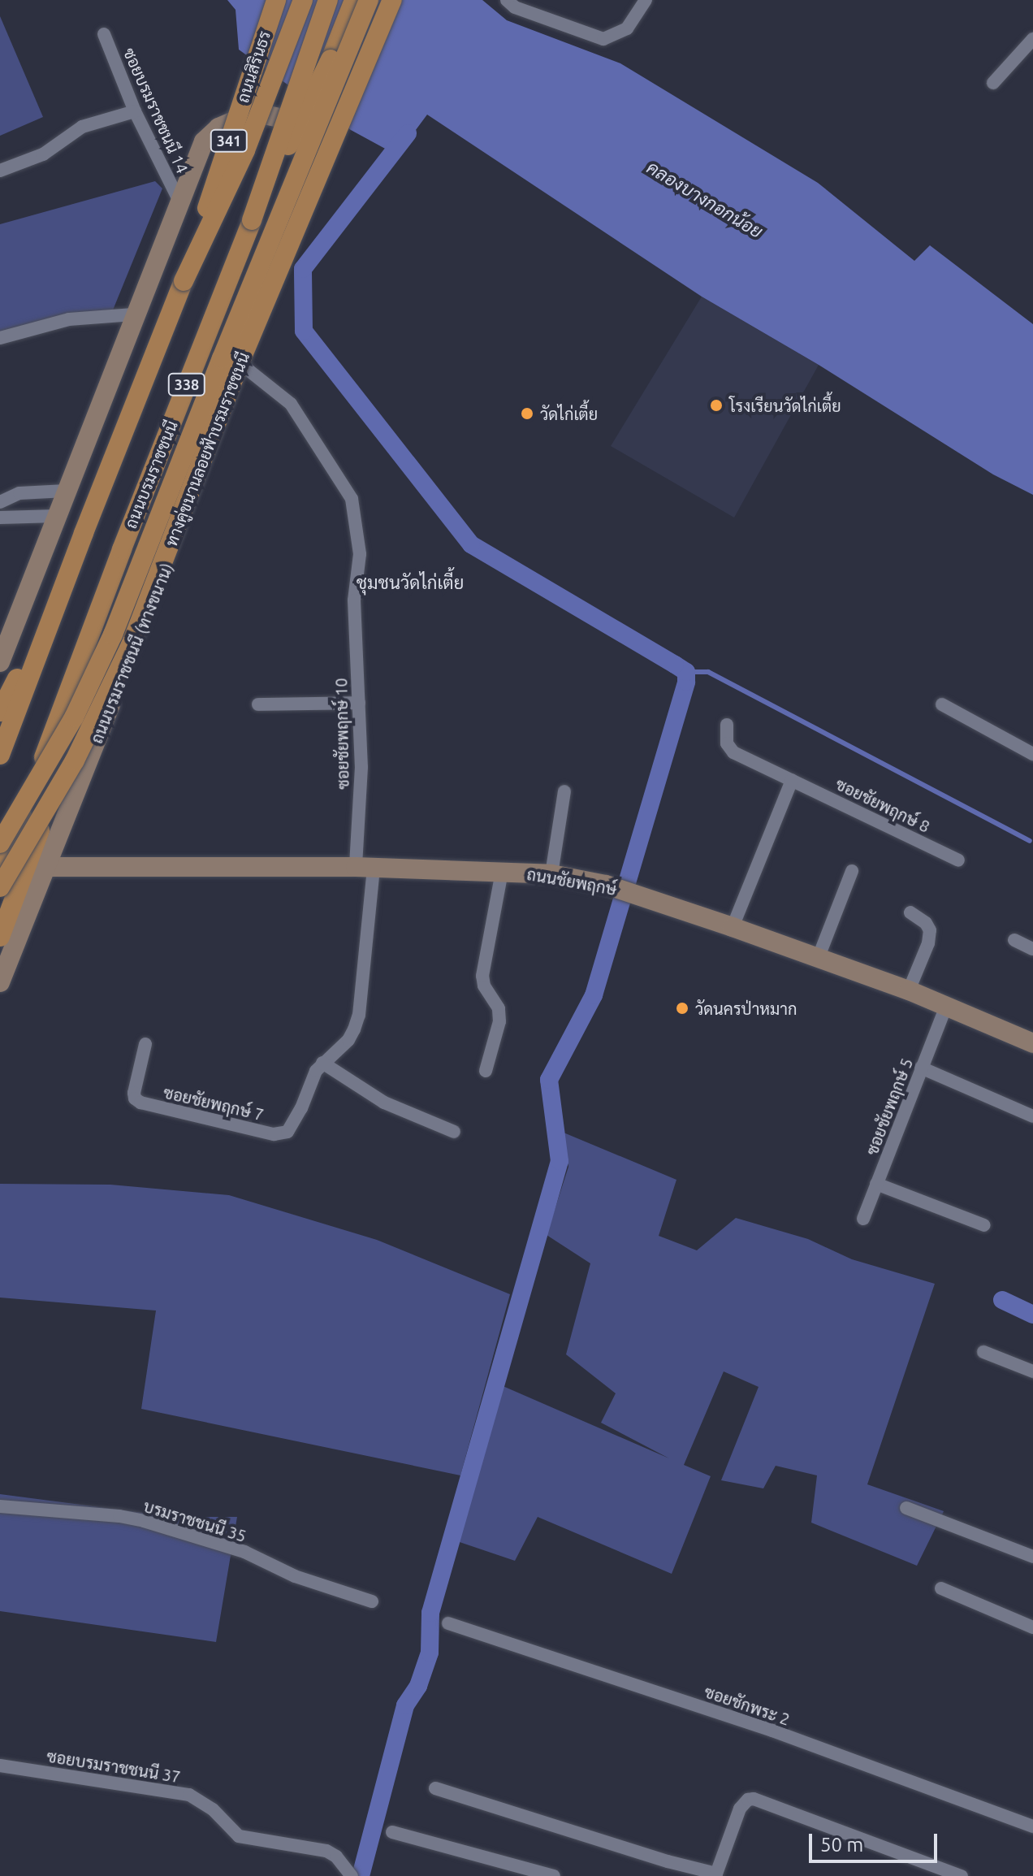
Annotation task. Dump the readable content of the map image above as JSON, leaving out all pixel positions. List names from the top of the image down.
{
  "streets": {
    "main road": [
      "ถนนสิรินธร",
      "341",
      "338",
      "ทางคู่ขนานลอยฟ้าบรมราชชนนี",
      "ถนนบรมราชชนนี",
      "ถนนบรมราชชนนี (ทางขนาน)",
      "ถนนชัยพฤกษ์"
    ],
    "street": [
      "ซอยบรมราชชนนี 14",
      "ซอยชัยพฤกษ์ 10",
      "ซอยชัยพฤกษ์ 8",
      "ซอยชัยพฤกษ์ 7",
      "ซอยชัยพฤกษ์ 5",
      "บรมราชชนนี 35",
      "ซอยชักพระ 2",
      "ซอยบรมราชชนนี 37"
    ]
  },
  "crossings": [
    ["ถนนสิรินธร", "338"],
    ["ซอยบรมราชชนนี 14", "ถนนบรมราชชนนี (ทางขนาน)"],
    ["ถนนบรมราชชนนี (ทางขนาน)", "ซอยชัยพฤกษ์ 10"],
    ["ถนนบรมราชชนนี (ทางขนาน)", "ถนนชัยพฤกษ์"],
    ["ซอยชัยพฤกษ์ 10", "ถนนชัยพฤกษ์"],
    ["ซอยชัยพฤกษ์ 10", "ซอยชัยพฤกษ์ 7"],
    ["ถนนชัยพฤกษ์", "ซอยชัยพฤกษ์ 7"],
    ["ถนนชัยพฤกษ์", "ซอยชัยพฤกษ์ 5"]
  ],
  "districts": ["ชุมชนวัดไก่เตี้ย"],
  "water": ["คลองบางกอกน้อย"],
  "places": ["โรงเรียนวัดไก่เตี้ย", "วัดไก่เตี้ย", "วัดนครป่าหมาก"],
  "scale_bar": "50 m"
}
